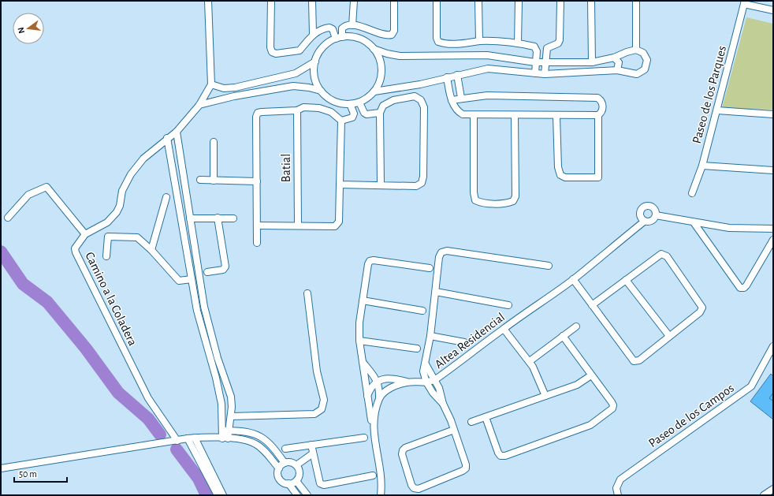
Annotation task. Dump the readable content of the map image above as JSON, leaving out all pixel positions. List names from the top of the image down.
{
  "streets": {
    "street": [
      "Paseo de los Parques",
      "Batial",
      "Camino a la Coladera",
      "Altea Residencial",
      "Paseo de los Campos"
    ]
  },
  "scale_bar": "50 m",
  "north": "left"
}
